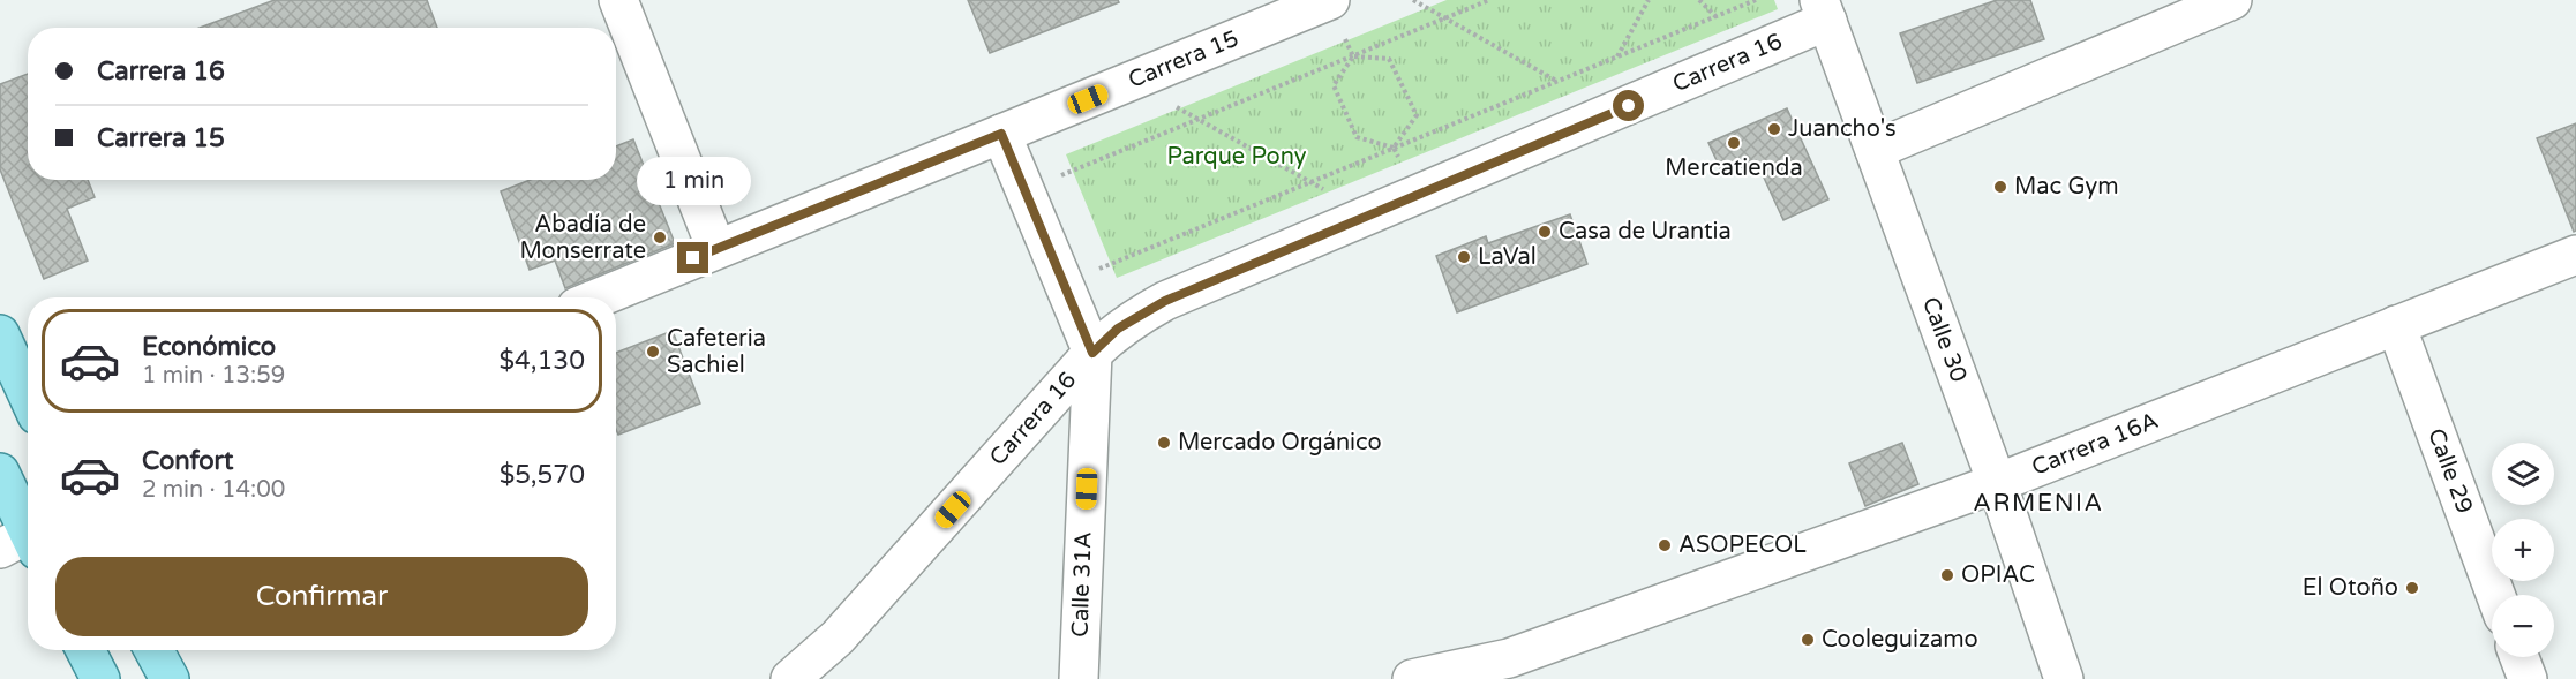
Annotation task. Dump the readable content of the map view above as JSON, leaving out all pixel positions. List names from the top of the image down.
{
  "streets": {
    "street": [
      "Carrera 15",
      "Carrera 16",
      "Calle 30",
      "Carrera 16A",
      "Calle 29",
      "Calle 31A"
    ]
  },
  "crossings": [
    ["Carrera 15", "Calle 31A"],
    ["Carrera 16", "Calle 30"],
    ["Carrera 16", "Calle 31A"],
    ["Calle 30", "Carrera 16A"],
    ["Carrera 16A", "Calle 29"]
  ],
  "districts": ["ARMENIA"],
  "parks": ["Parque Pony"],
  "places": [
    "Juancho's",
    "Mercatienda",
    "Mac Gym",
    "Casa de Urantia",
    "Abadía de Monserrate",
    "LaVal",
    "Cafeteria Sachiel",
    "Mercado Orgánico",
    "ASOPECOL",
    "OPIAC",
    "El Otoño",
    "Cooleguizamo"
  ],
  "page": {
    "banner": ["Carrera 16", "Carrera 15"],
    "bubble": "1 min",
    "list": [
      {
        "name": "Económico",
        "note": "1 min · 13:59",
        "value": "$4,130"
      },
      {
        "name": "Confort",
        "note": "2 min · 14:00",
        "value": "$5,570"
      }
    ],
    "map_buttons": ["+", "−"],
    "buttons": "Confirmar"
  }
}
